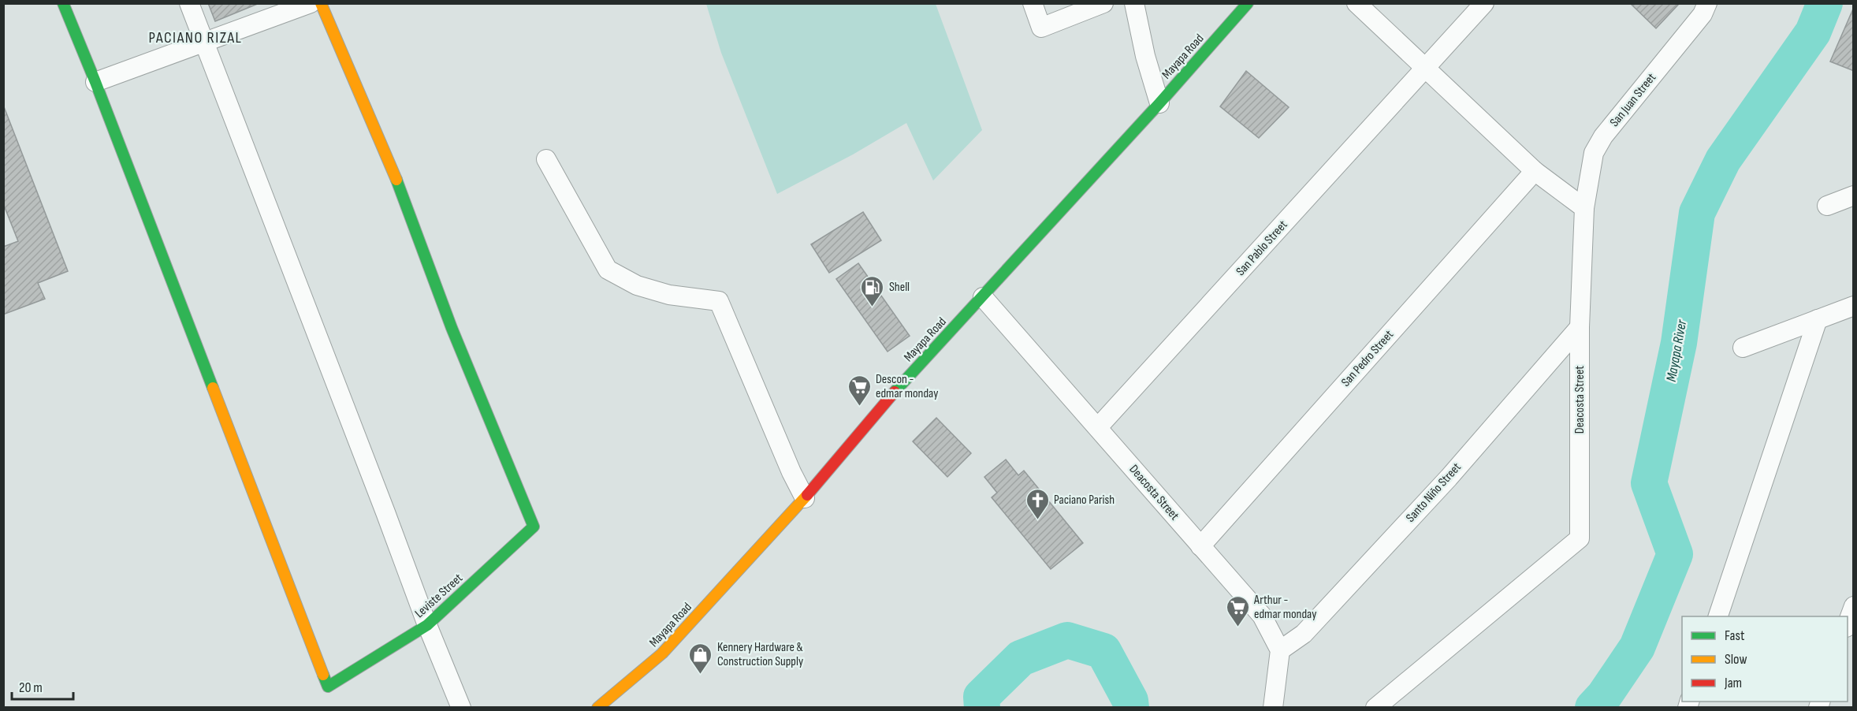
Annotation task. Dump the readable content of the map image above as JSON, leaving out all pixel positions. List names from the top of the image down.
{
  "streets": {
    "street": [
      "Mayapa Road",
      "San Juan Street",
      "San Pablo Street",
      "San Pedro Street",
      "Deacosta Street",
      "Santo Niño Street",
      "Leviste Street"
    ]
  },
  "crossings": [
    ["Mayapa Road", "Deacosta Street"],
    ["San Juan Street", "Deacosta Street"],
    ["San Pablo Street", "Deacosta Street"],
    ["San Pedro Street", "Deacosta Street"],
    ["Deacosta Street", "Santo Niño Street"]
  ],
  "districts": ["PACIANO RIZAL"],
  "water": ["Mayapa River"],
  "places": {
    "fuel station": ["Shell"],
    "supermarket": ["Descon - edmar monday", "Arthur - edmar monday"],
    "church": ["Paciano Parish"],
    "shop": ["Kennery Hardware & Construction Supply"]
  },
  "legend": ["Fast", "Slow", "Jam"],
  "scale_bar": "20 m"
}
